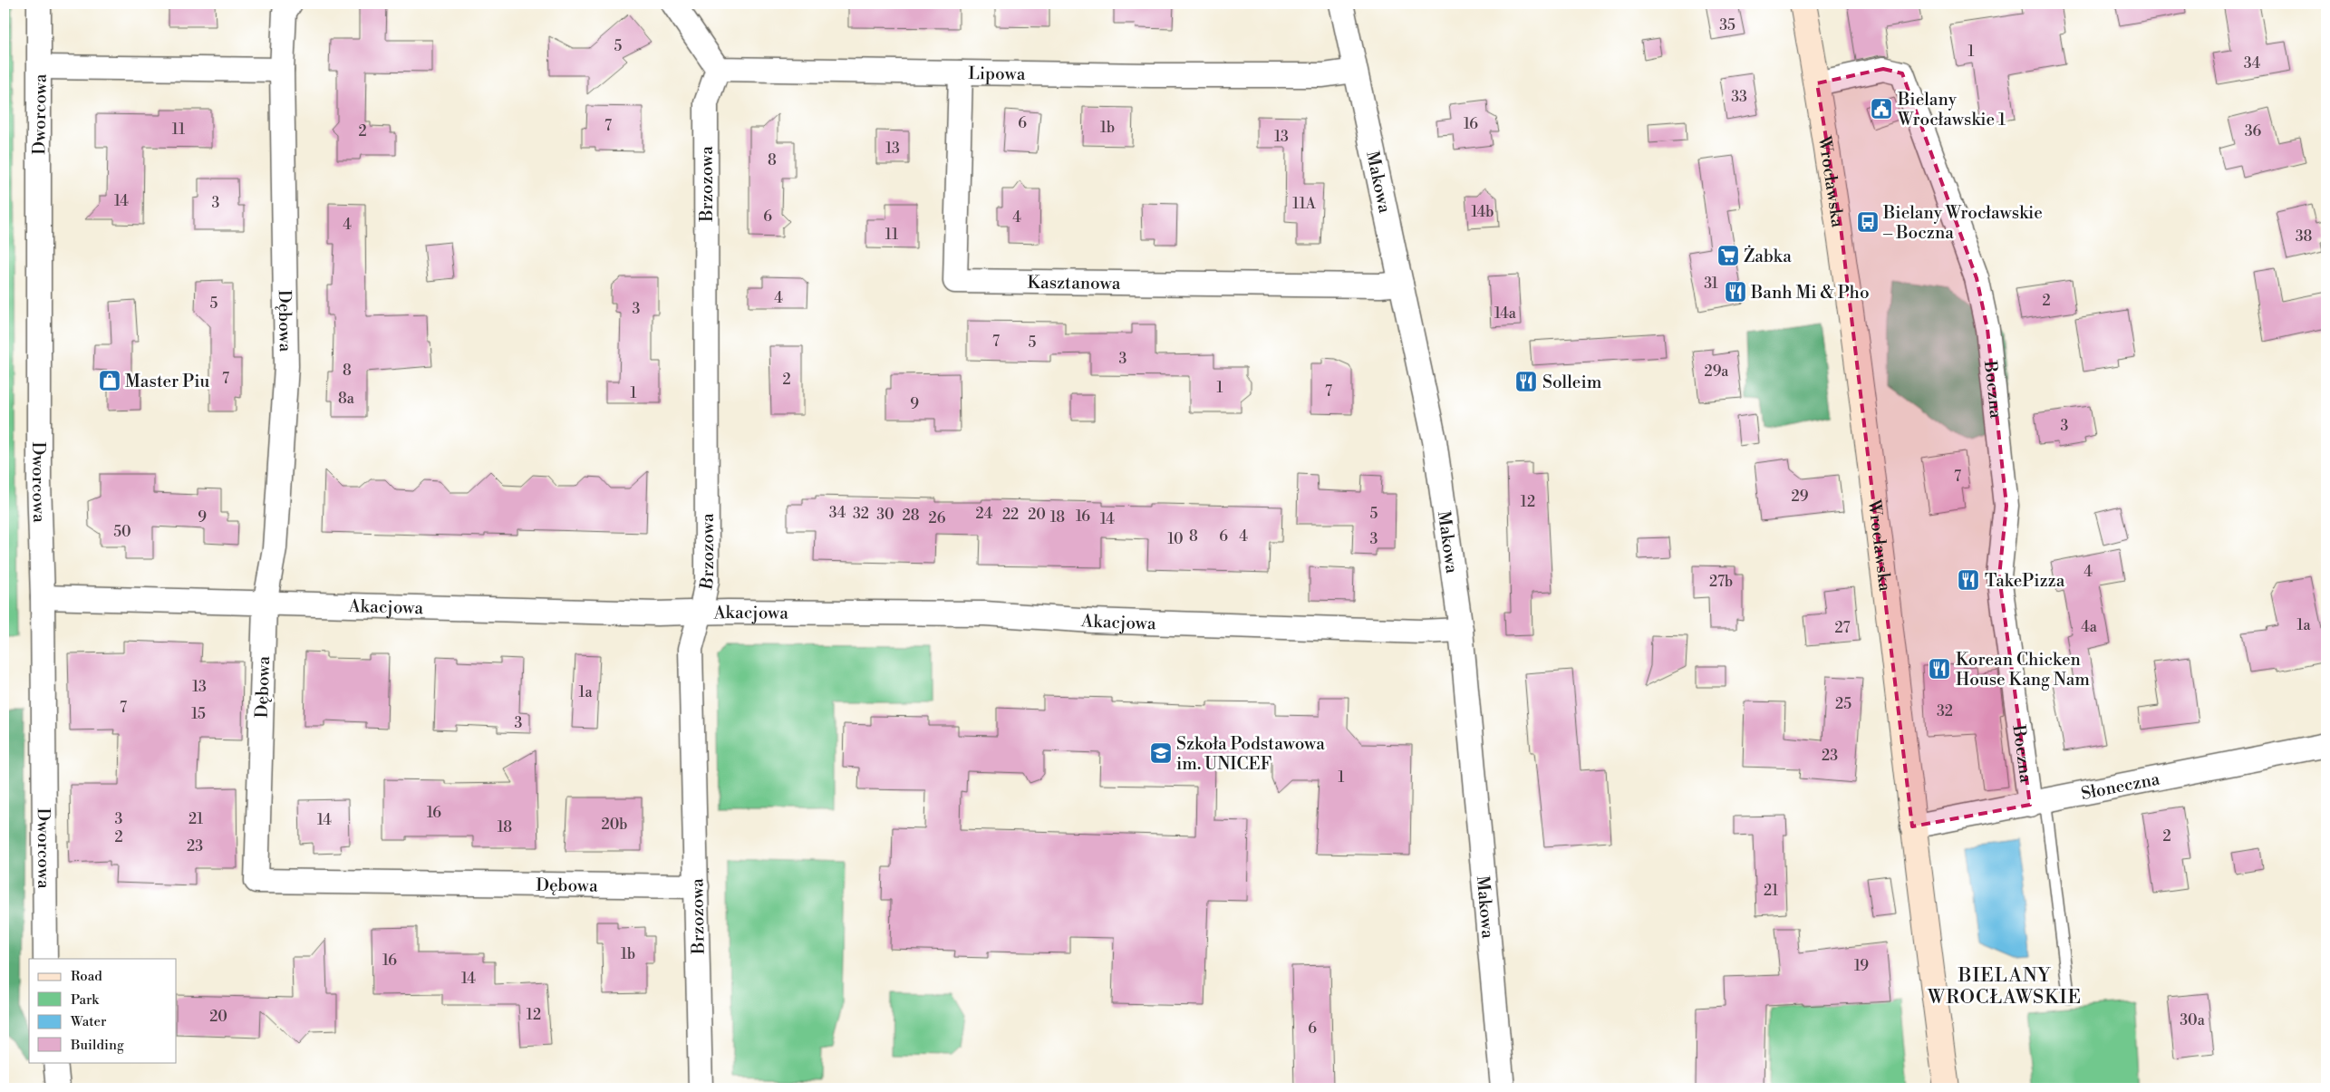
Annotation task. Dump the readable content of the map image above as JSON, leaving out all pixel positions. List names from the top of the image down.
{
  "streets": {
    "main road": ["Wrocławska"],
    "street": [
      "Lipowa",
      "Dworcowa",
      "Makowa",
      "Brzozowa",
      "Kasztanowa",
      "Dębowa",
      "Boczna",
      "Akacjowa",
      "Słoneczna"
    ]
  },
  "crossings": [
    ["Lipowa", "Makowa"],
    ["Lipowa", "Brzozowa"],
    ["Lipowa", "Kasztanowa"],
    ["Dworcowa", "Akacjowa"],
    ["Wrocławska", "Boczna"],
    ["Wrocławska", "Słoneczna"],
    ["Makowa", "Kasztanowa"],
    ["Makowa", "Akacjowa"],
    ["Brzozowa", "Dębowa"],
    ["Brzozowa", "Akacjowa"],
    ["Dębowa", "Akacjowa"],
    ["Boczna", "Słoneczna"]
  ],
  "districts": ["BIELANY WROCŁAWSKIE"],
  "places": {
    "public building": ["Bielany Wrocławskie 1"],
    "bus stop": ["Bielany Wrocławskie – Boczna"],
    "supermarket": ["Żabka"],
    "restaurant": [
      "Banh Mi & Pho",
      "Solleim",
      "TakePizza",
      "Korean Chicken House Kang Nam"
    ],
    "shop": ["Master Piu"],
    "school or university": ["Szkoła Podstawowa im. UNICEF"]
  },
  "house_numbers": [
    "35",
    "5",
    "1",
    "34",
    "33",
    "6",
    "16",
    "7",
    "1b",
    "11",
    "2",
    "36",
    "13",
    "13",
    "8",
    "14",
    "3",
    "11A",
    "14b",
    "6",
    "4",
    "4",
    "11",
    "38",
    "31",
    "4",
    "2",
    "5",
    "3",
    "14a",
    "7",
    "5",
    "3",
    "8",
    "29a",
    "7",
    "2",
    "1",
    "7",
    "1",
    "8a",
    "9",
    "3",
    "7",
    "29",
    "12",
    "34",
    "32",
    "24",
    "5",
    "30",
    "22",
    "20",
    "28",
    "16",
    "9",
    "18",
    "26",
    "14",
    "50",
    "8",
    "6",
    "4",
    "10",
    "3",
    "4",
    "27b",
    "1a",
    "4a",
    "27",
    "13",
    "1a",
    "25",
    "7",
    "32",
    "15",
    "3",
    "23",
    "1",
    "16",
    "3",
    "21",
    "14",
    "20b",
    "18",
    "2",
    "2",
    "23",
    "21",
    "1b",
    "16",
    "19",
    "14",
    "12",
    "20",
    "30a",
    "6"
  ],
  "legend": [
    "Road",
    "Park",
    "Water",
    "Building"
  ]
}
